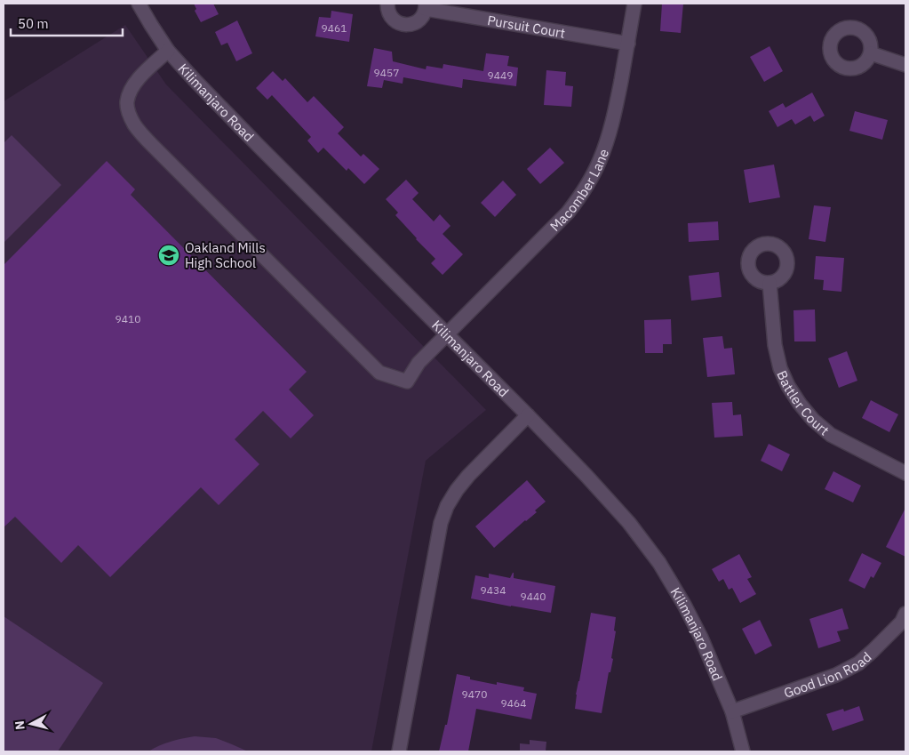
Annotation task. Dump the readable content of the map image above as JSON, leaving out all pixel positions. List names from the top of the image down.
{
  "streets": {
    "street": [
      "Pursuit Court",
      "Kilimanjaro Road",
      "Macomber Lane",
      "Battler Court",
      "Good Lion Road"
    ]
  },
  "crossings": [
    ["Pursuit Court", "Macomber Lane"],
    ["Kilimanjaro Road", "Macomber Lane"],
    ["Kilimanjaro Road", "Good Lion Road"]
  ],
  "places": {
    "school or university": ["Oakland Mills High School"]
  },
  "house_numbers": [
    "9461",
    "9457",
    "9449",
    "9410",
    "9434",
    "9440",
    "9470",
    "9464"
  ],
  "scale_bar": "50 m",
  "north": "left"
}
